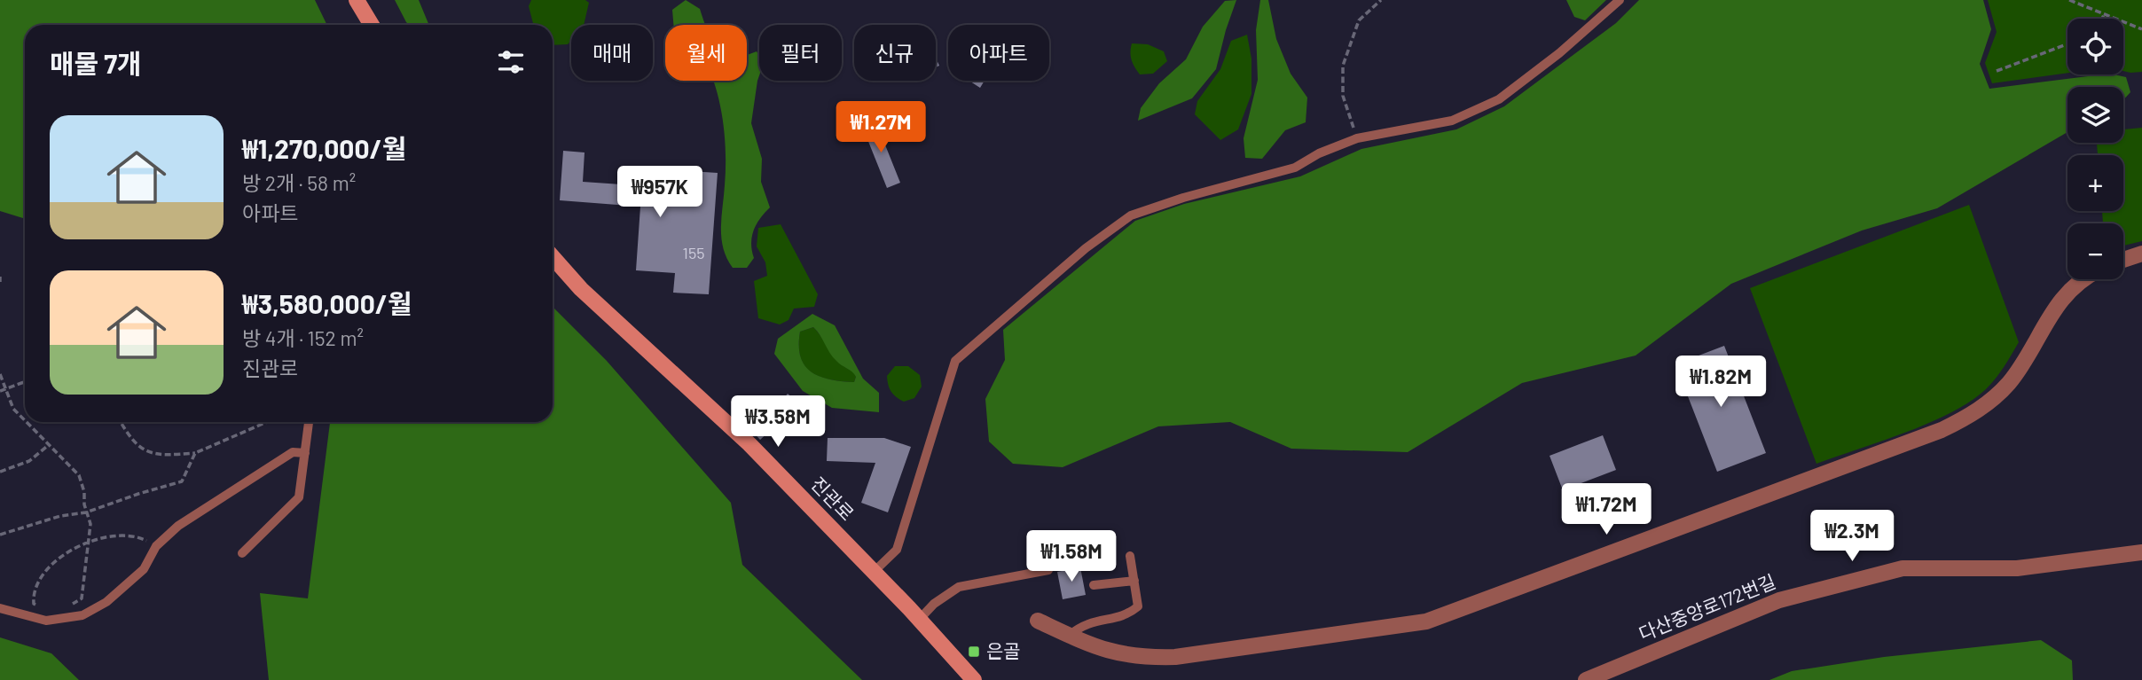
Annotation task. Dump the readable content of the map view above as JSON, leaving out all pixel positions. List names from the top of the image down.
{
  "streets": {
    "main road": ["진관로"],
    "street": ["다산중앙로172번길"]
  },
  "places": {
    "transit": ["은골"]
  },
  "house_numbers": ["155"],
  "page": {
    "map_buttons": ["+", "−"],
    "chip": [
      "매매",
      "월세",
      "필터",
      "신규",
      "아파트"
    ],
    "heading": "매물 7개",
    "list": [
      {
        "name": "₩1,270,000/월",
        "note": "방 2개 · 58 m² · 아파트"
      },
      {
        "name": "₩3,580,000/월",
        "note": "방 4개 · 152 m² · 진관로"
      }
    ],
    "price": [
      "₩1.27M",
      "₩957K",
      "₩1.82M",
      "₩3.58M",
      "₩1.72M",
      "₩2.3M",
      "₩1.58M"
    ]
  }
}
